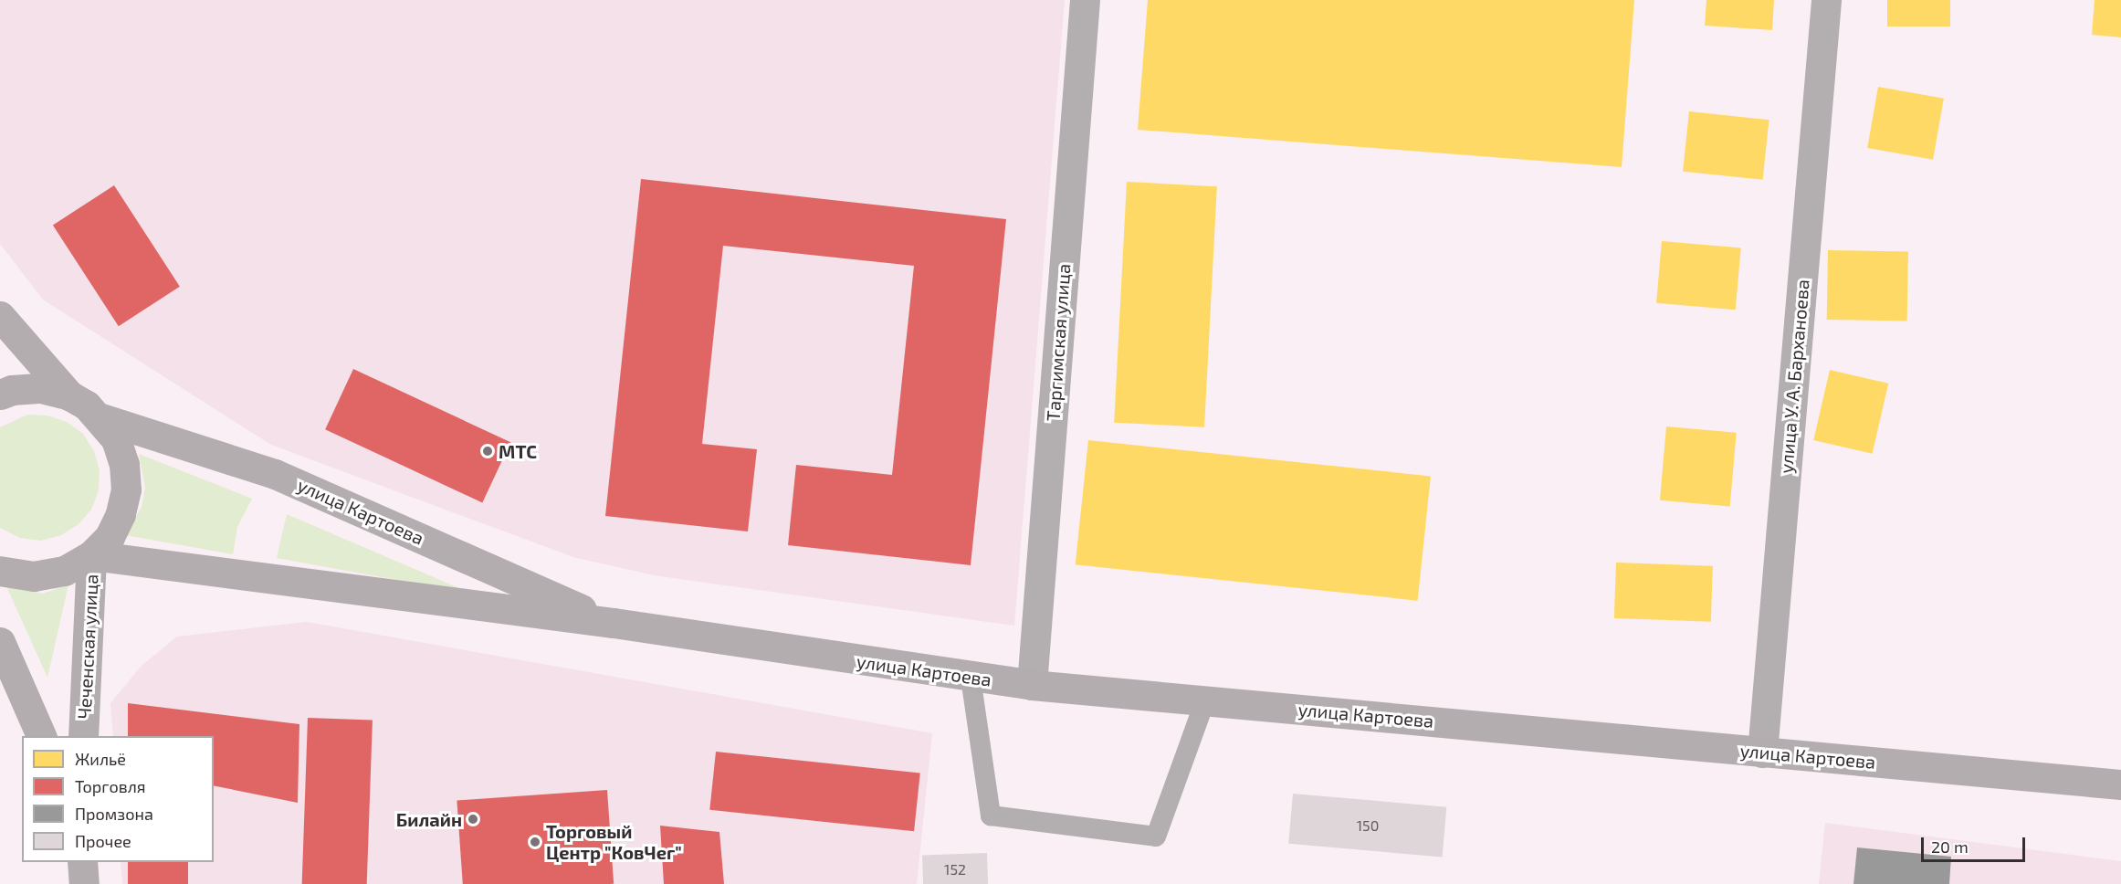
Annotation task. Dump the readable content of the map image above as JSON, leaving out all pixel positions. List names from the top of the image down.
{
  "streets": {
    "main road": ["улица Картоева", "Чеченская улица"],
    "street": ["Таргимская улица", "улица У. А. Барханоева"]
  },
  "crossings": [
    ["Таргимская улица", "улица Картоева"],
    ["улица У. А. Барханоева", "улица Картоева"],
    ["улица Картоева", "Чеченская улица"]
  ],
  "places": ["МТС", "Билайн", "Торговый Центр \"КовЧег\""],
  "house_numbers": ["150", "152"],
  "legend": [
    "Жильё",
    "Торговля",
    "Промзона",
    "Прочее"
  ],
  "scale_bar": "20 m"
}
